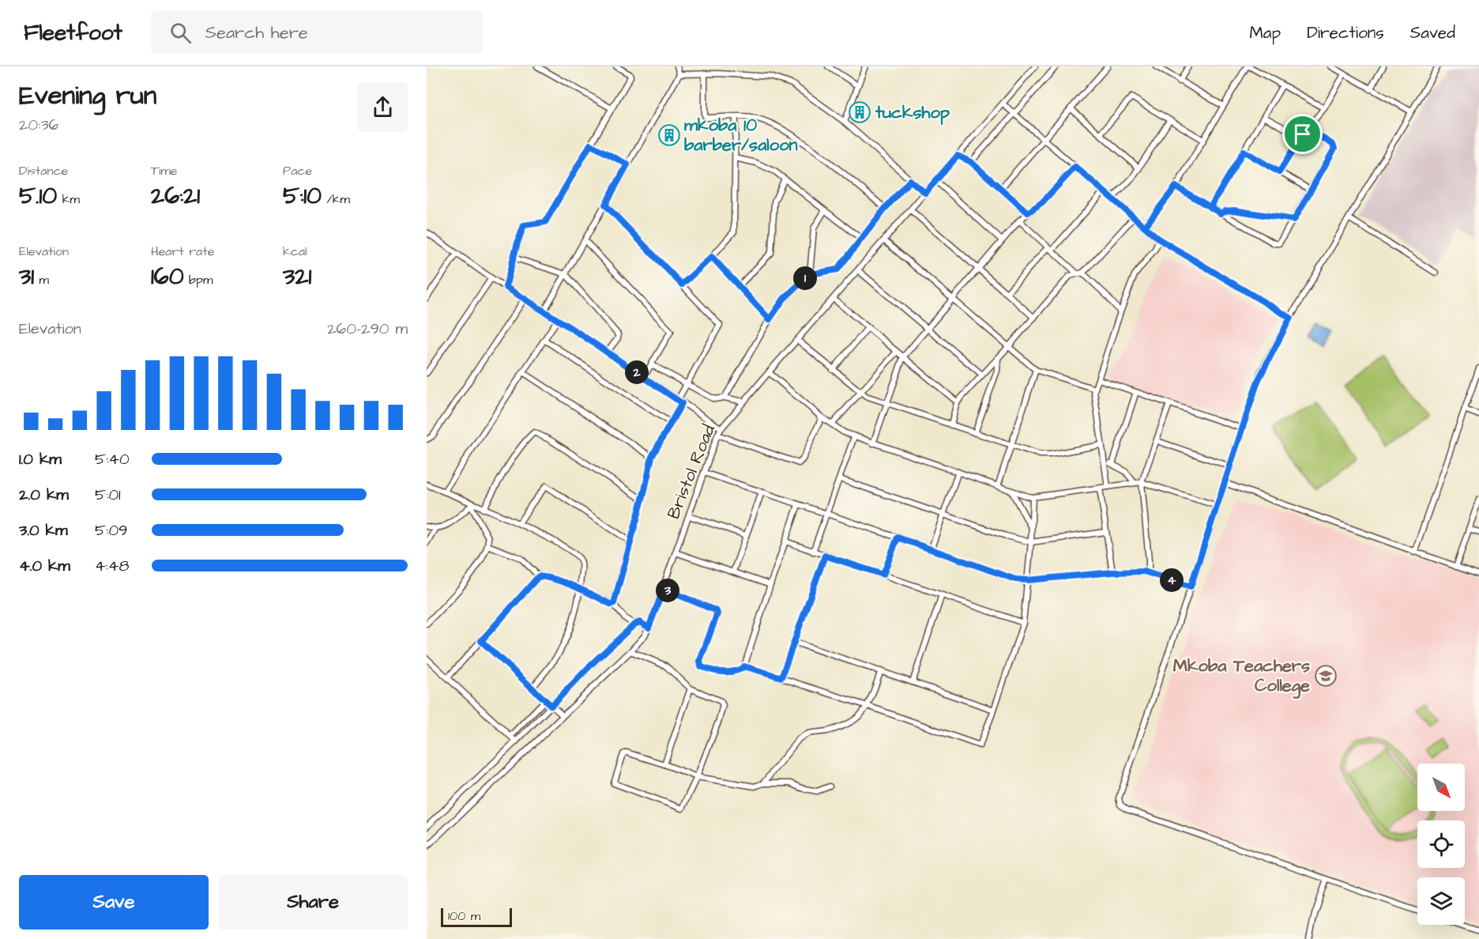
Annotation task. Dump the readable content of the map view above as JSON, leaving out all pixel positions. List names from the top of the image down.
{
  "streets": {
    "street": ["Bristol Road"]
  },
  "places": {
    "building": ["tuckshop", "mkoba 10 barber/saloon"],
    "school or university": ["Mkoba Teachers College"]
  },
  "scale_bar": "100 m",
  "north": "bottom right",
  "page": {
    "header": "Fleetfoot",
    "search": "Search here",
    "nav": ["Map", "Directions", "Saved"],
    "heading": ["Evening run", "20:36"],
    "stats": [
      ["Distance", "5.10 km"],
      ["Time", "26:21"],
      ["Pace", "5:10 /km"],
      ["Elevation", "31 m"],
      ["Heart rate", "160 bpm"],
      ["kcal", "321"]
    ],
    "pins": [
      "1",
      "2",
      "4",
      "3"
    ],
    "chart": ["Elevation", "260–290 m"],
    "list": [
      {
        "name": "1.0 km",
        "note": "5:40"
      },
      {
        "name": "2.0 km",
        "note": "5:01"
      },
      {
        "name": "3.0 km",
        "note": "5:09"
      },
      {
        "name": "4.0 km",
        "note": "4:48"
      }
    ],
    "buttons": ["Save", "Share"],
    "scale": "100 m"
  }
}
